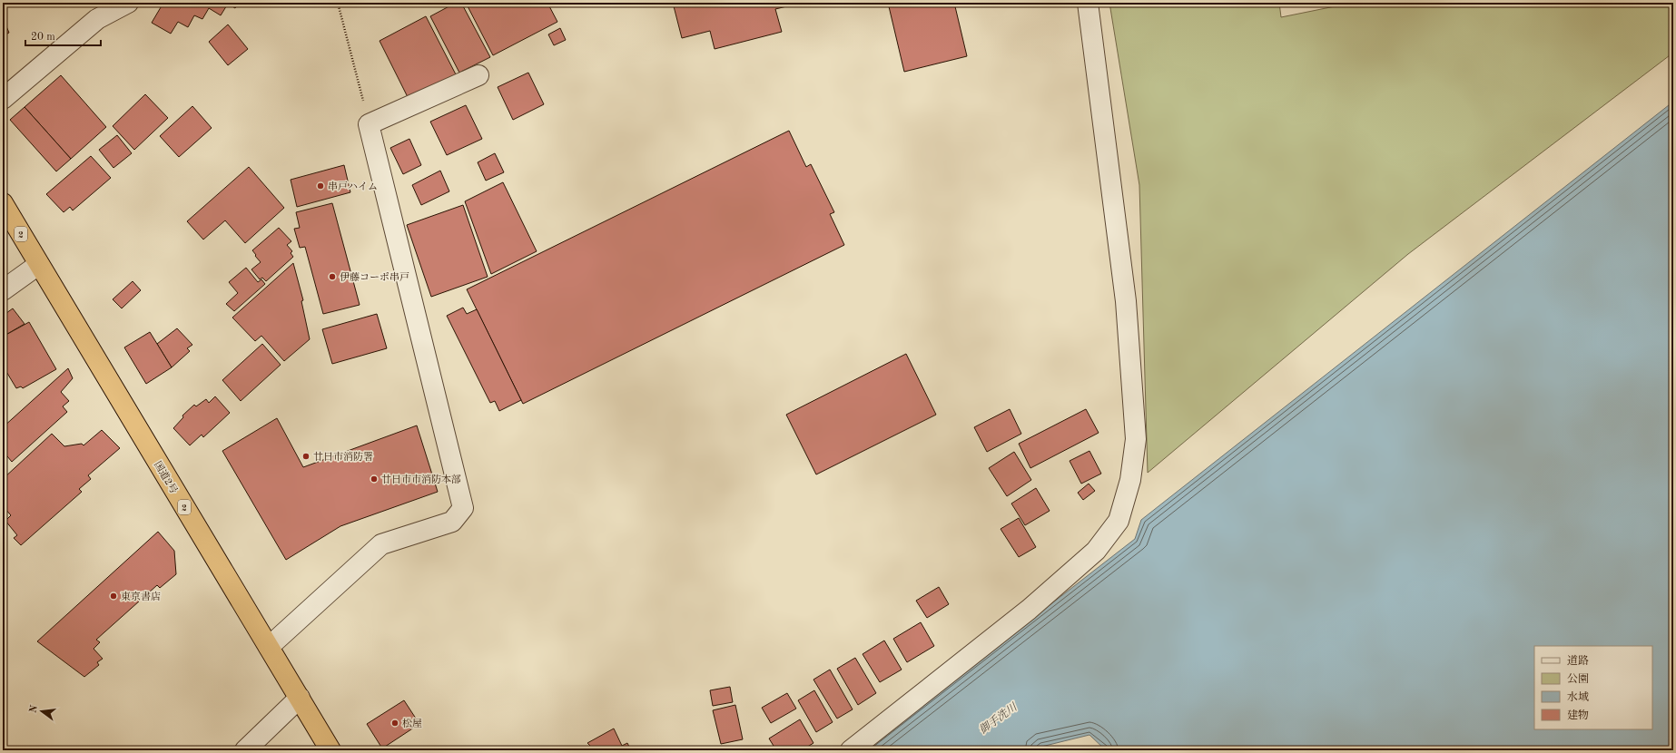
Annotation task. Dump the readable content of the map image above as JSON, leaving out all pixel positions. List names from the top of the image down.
{
  "streets": {
    "highway": ["2", "国道2号"]
  },
  "water": ["御手洗川"],
  "places": [
    "串戸ハイム",
    "伊藤コーポ串戸",
    "廿日市消防署",
    "廿日市市消防本部",
    "東京書店",
    "松屋"
  ],
  "legend": [
    "道路",
    "公園",
    "水域",
    "建物"
  ],
  "scale_bar": "20 m",
  "north": "left"
}
